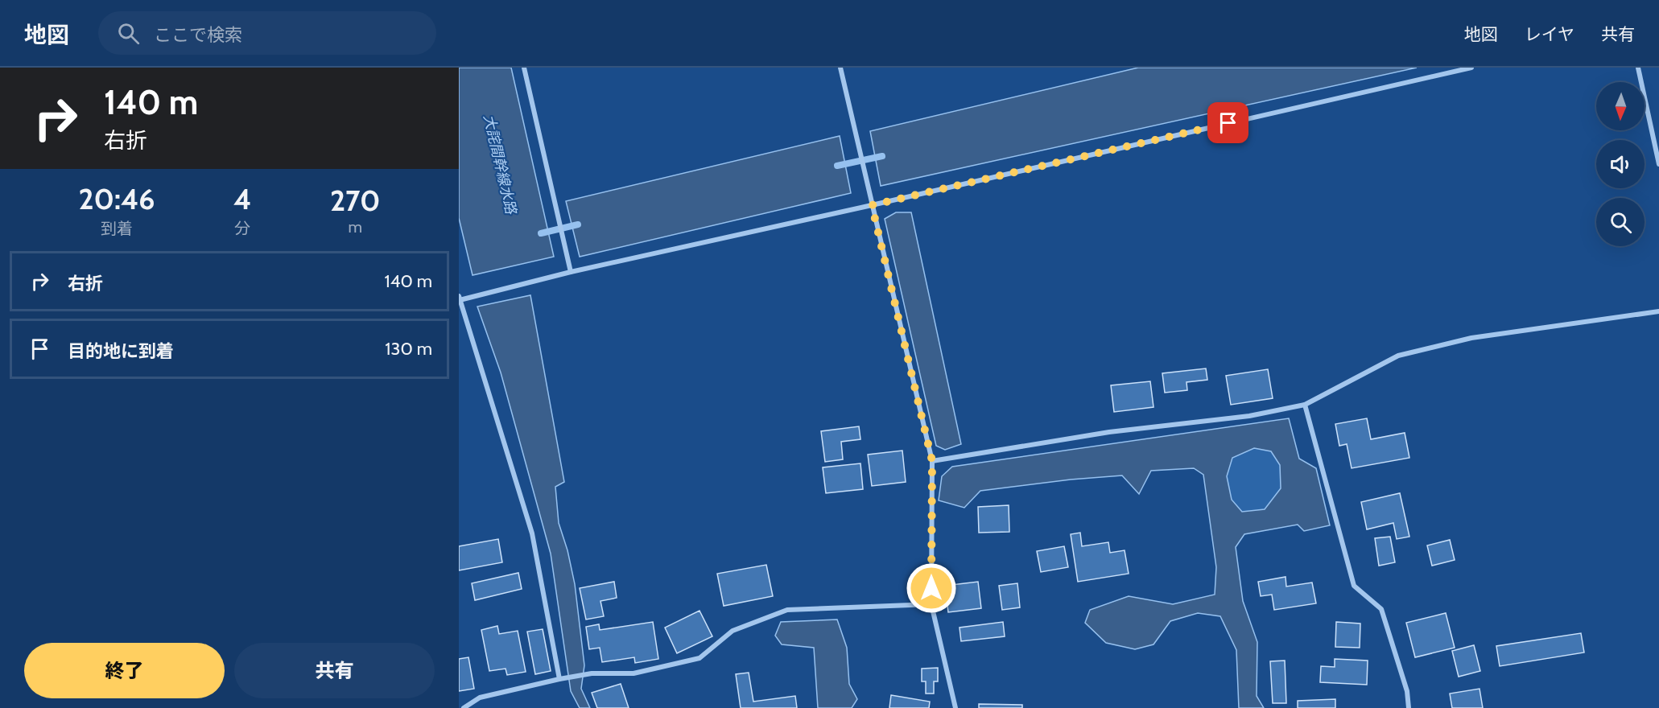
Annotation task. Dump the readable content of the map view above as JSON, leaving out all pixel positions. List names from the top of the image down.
{
  "water": ["大詫間幹線水路"],
  "north": "bottom",
  "page": {
    "header": "地図",
    "search": "ここで検索",
    "nav": ["地図", "レイヤ", "共有"],
    "turn": ["140 m", "右折"],
    "eta": [
      "20:46",
      "到着",
      "4",
      "分",
      "270",
      "m"
    ],
    "list": [
      {
        "name": "右折",
        "value": "140 m"
      },
      {
        "name": "目的地に到着",
        "value": "130 m"
      }
    ],
    "buttons": ["終了", "共有"]
  }
}
